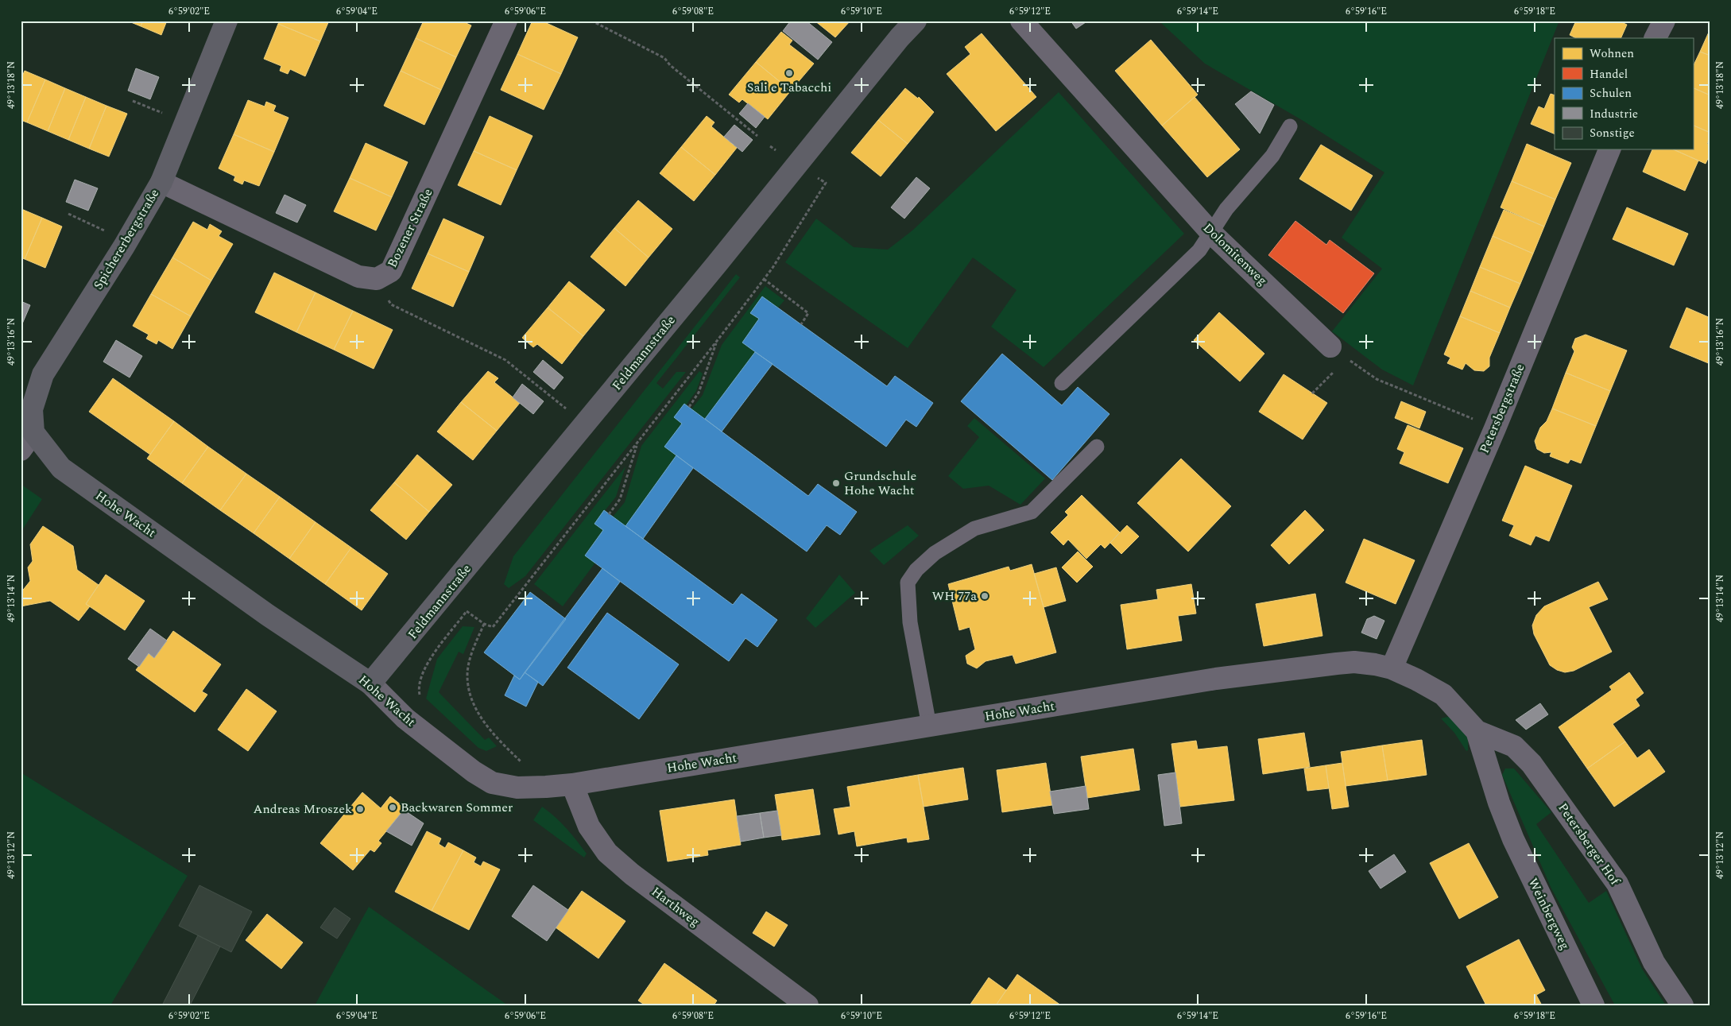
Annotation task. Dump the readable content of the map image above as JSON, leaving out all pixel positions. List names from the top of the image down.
{
  "streets": {
    "street": [
      "Bozener Straße",
      "Spichererbergstraße",
      "Dolomitenweg",
      "Feldmannstraße",
      "Petersbergstraße",
      "Hohe Wacht",
      "Petersberger Hof",
      "Harthweg",
      "Weinbergweg"
    ]
  },
  "crossings": [
    ["Bozener Straße", "Spichererbergstraße"],
    ["Spichererbergstraße", "Hohe Wacht"],
    ["Feldmannstraße", "Hohe Wacht"],
    ["Petersbergstraße", "Hohe Wacht"],
    ["Hohe Wacht", "Petersberger Hof"],
    ["Hohe Wacht", "Harthweg"],
    ["Hohe Wacht", "Weinbergweg"],
    ["Petersberger Hof", "Weinbergweg"]
  ],
  "places": [
    "Sali e Tabacchi",
    "Grundschule Hohe Wacht",
    "WH 77a",
    "Backwaren Sommer",
    "Andreas Mroszek"
  ],
  "legend": [
    "Wohnen",
    "Handel",
    "Schulen",
    "Industrie",
    "Sonstige"
  ],
  "coordinates": [
    "6°59'02\"E",
    "6°59'04\"E",
    "6°59'06\"E",
    "6°59'08\"E",
    "6°59'10\"E",
    "6°59'12\"E",
    "6°59'14\"E",
    "6°59'16\"E",
    "6°59'18\"E",
    "49°13'18\"N",
    "49°13'16\"N",
    "49°13'14\"N",
    "49°13'12\"N"
  ]
}
